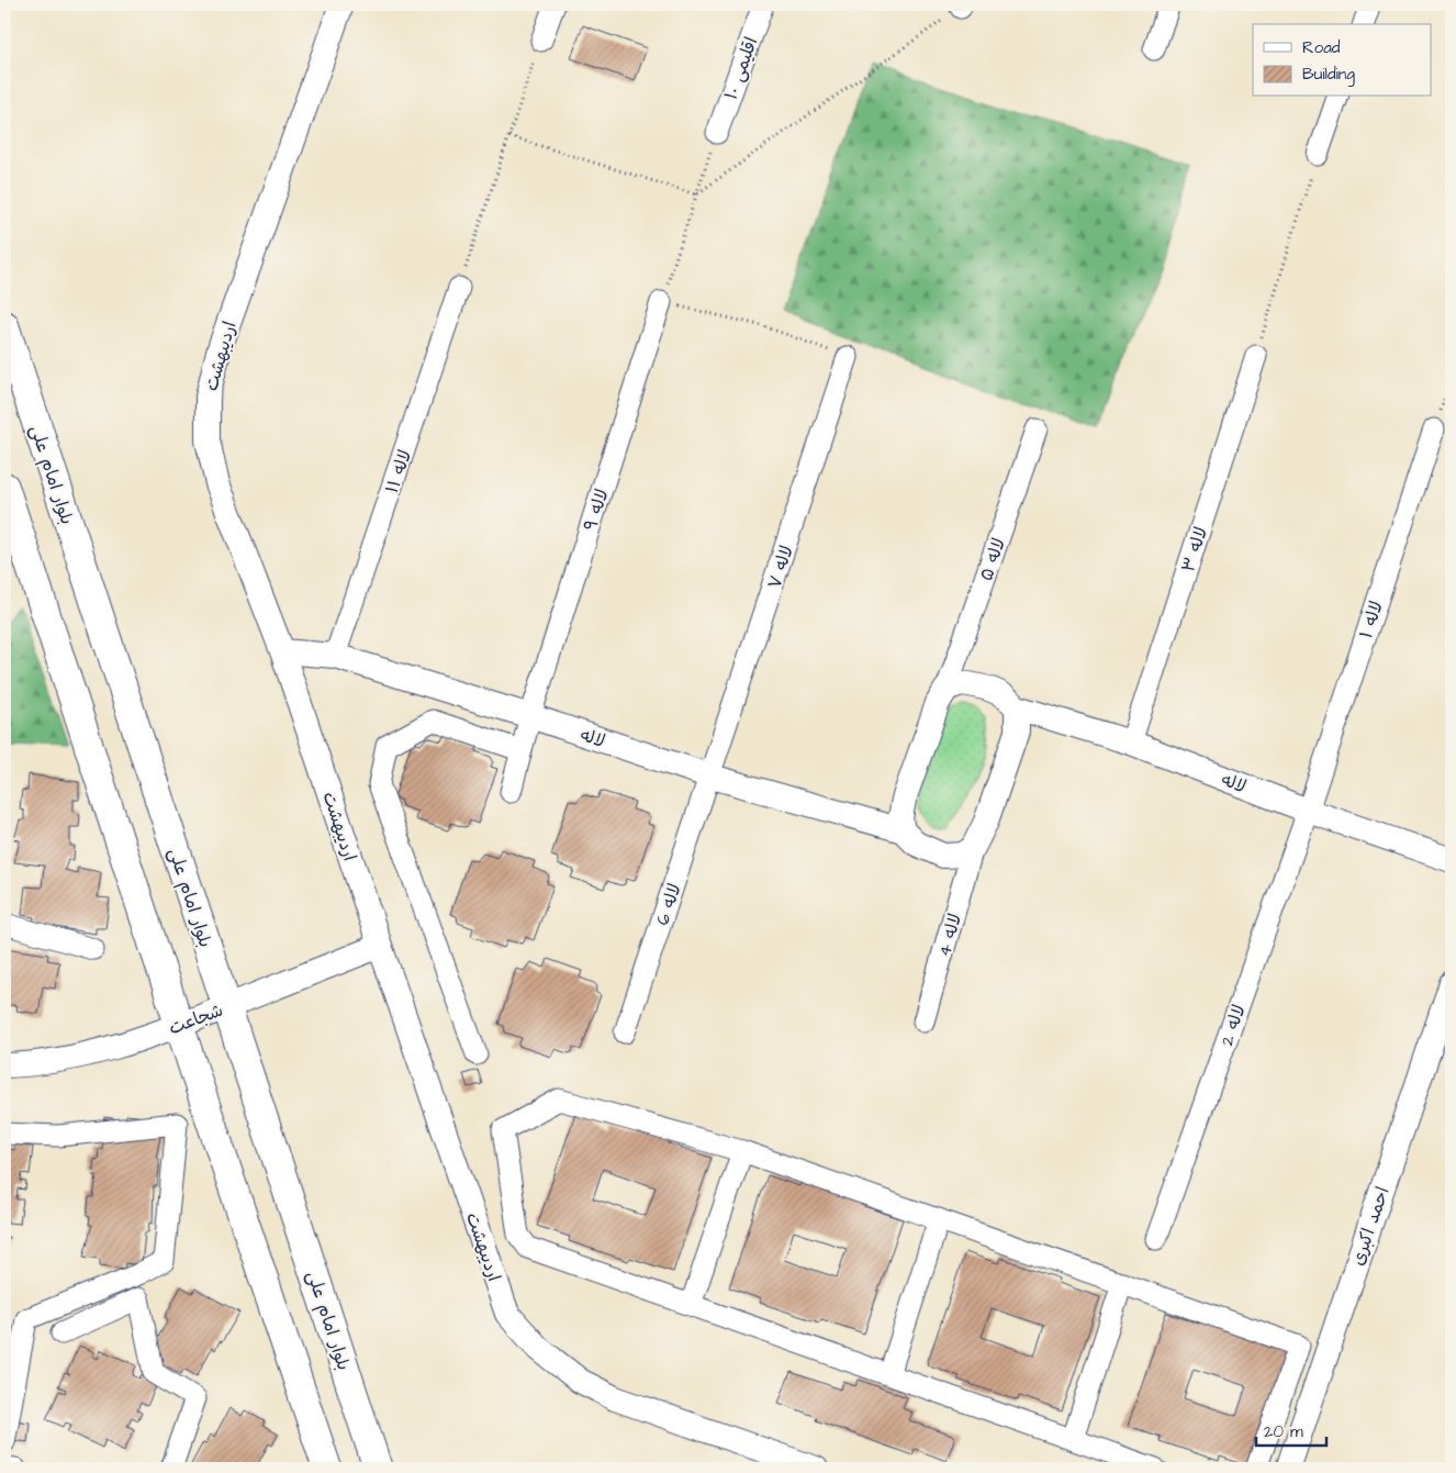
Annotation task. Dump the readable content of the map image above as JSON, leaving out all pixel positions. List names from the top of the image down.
{
  "streets": {
    "main road": ["بلوار امام علی"],
    "street": [
      "اقلیمی ۱۰",
      "اردیبهشت",
      "لاله ۱۱",
      "لاله ۹",
      "لاله ۳",
      "لاله ۵",
      "لاله ۷",
      "لاله ۱",
      "لاله",
      "لاله 6",
      "لاله 4",
      "شجاعت",
      "لاله 2",
      "احمد اکبری"
    ]
  },
  "crossings": [
    ["اردیبهشت", "لاله"],
    ["اردیبهشت", "شجاعت"],
    ["لاله ۱۱", "لاله"],
    ["بلوار امام علی", "شجاعت"],
    ["لاله ۹", "لاله"],
    ["لاله ۳", "لاله"],
    ["لاله ۷", "لاله"],
    ["لاله ۷", "لاله 6"],
    ["لاله ۱", "لاله"],
    ["لاله ۱", "لاله 2"],
    ["لاله", "لاله 6"],
    ["لاله", "لاله 2"]
  ],
  "legend": ["Road", "Building"],
  "scale_bar": "20 m"
}
